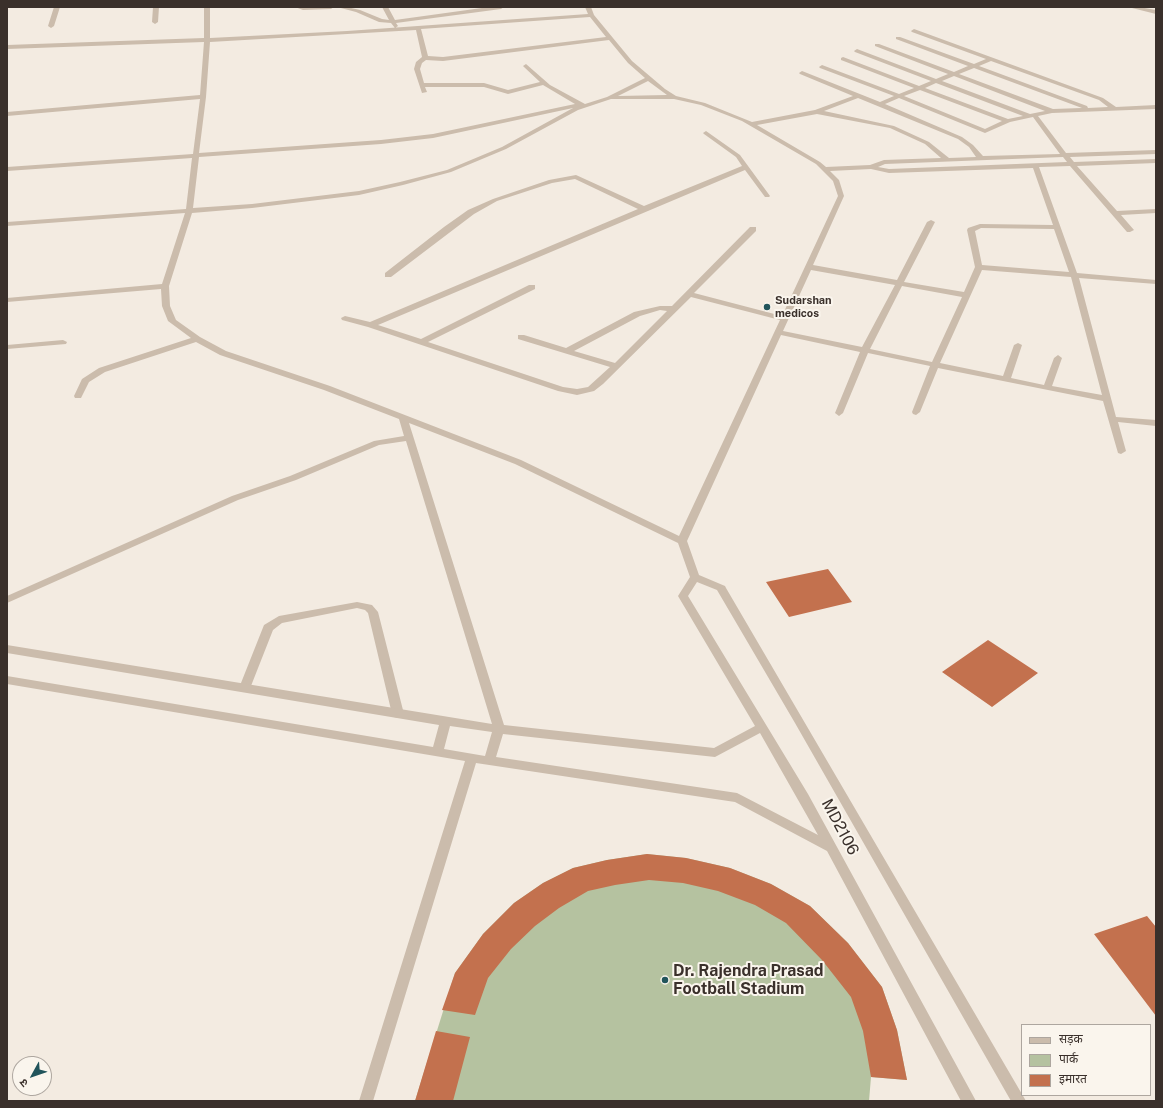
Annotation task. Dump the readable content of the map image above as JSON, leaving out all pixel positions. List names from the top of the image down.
{
  "streets": {
    "street": ["MD2106"]
  },
  "places": ["Sudarshan medicos", "Dr. Rajendra Prasad Football Stadium"],
  "legend": ["सड़क", "पार्क", "इमारत"],
  "north": "bottom left"
}
